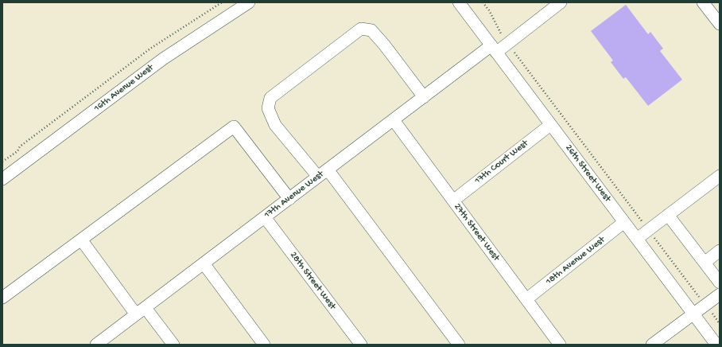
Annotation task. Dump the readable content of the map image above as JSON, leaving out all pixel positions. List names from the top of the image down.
{
  "streets": {
    "street": [
      "16th Avenue West",
      "17th Court West",
      "26th Street West",
      "17th Avenue West",
      "27th Street West",
      "18th Avenue West",
      "28th Street West"
    ]
  },
  "crossings": [
    ["17th Court West", "26th Street West"],
    ["17th Court West", "27th Street West"],
    ["26th Street West", "17th Avenue West"],
    ["26th Street West", "18th Avenue West"],
    ["17th Avenue West", "27th Street West"],
    ["17th Avenue West", "28th Street West"],
    ["27th Street West", "18th Avenue West"]
  ]
}
